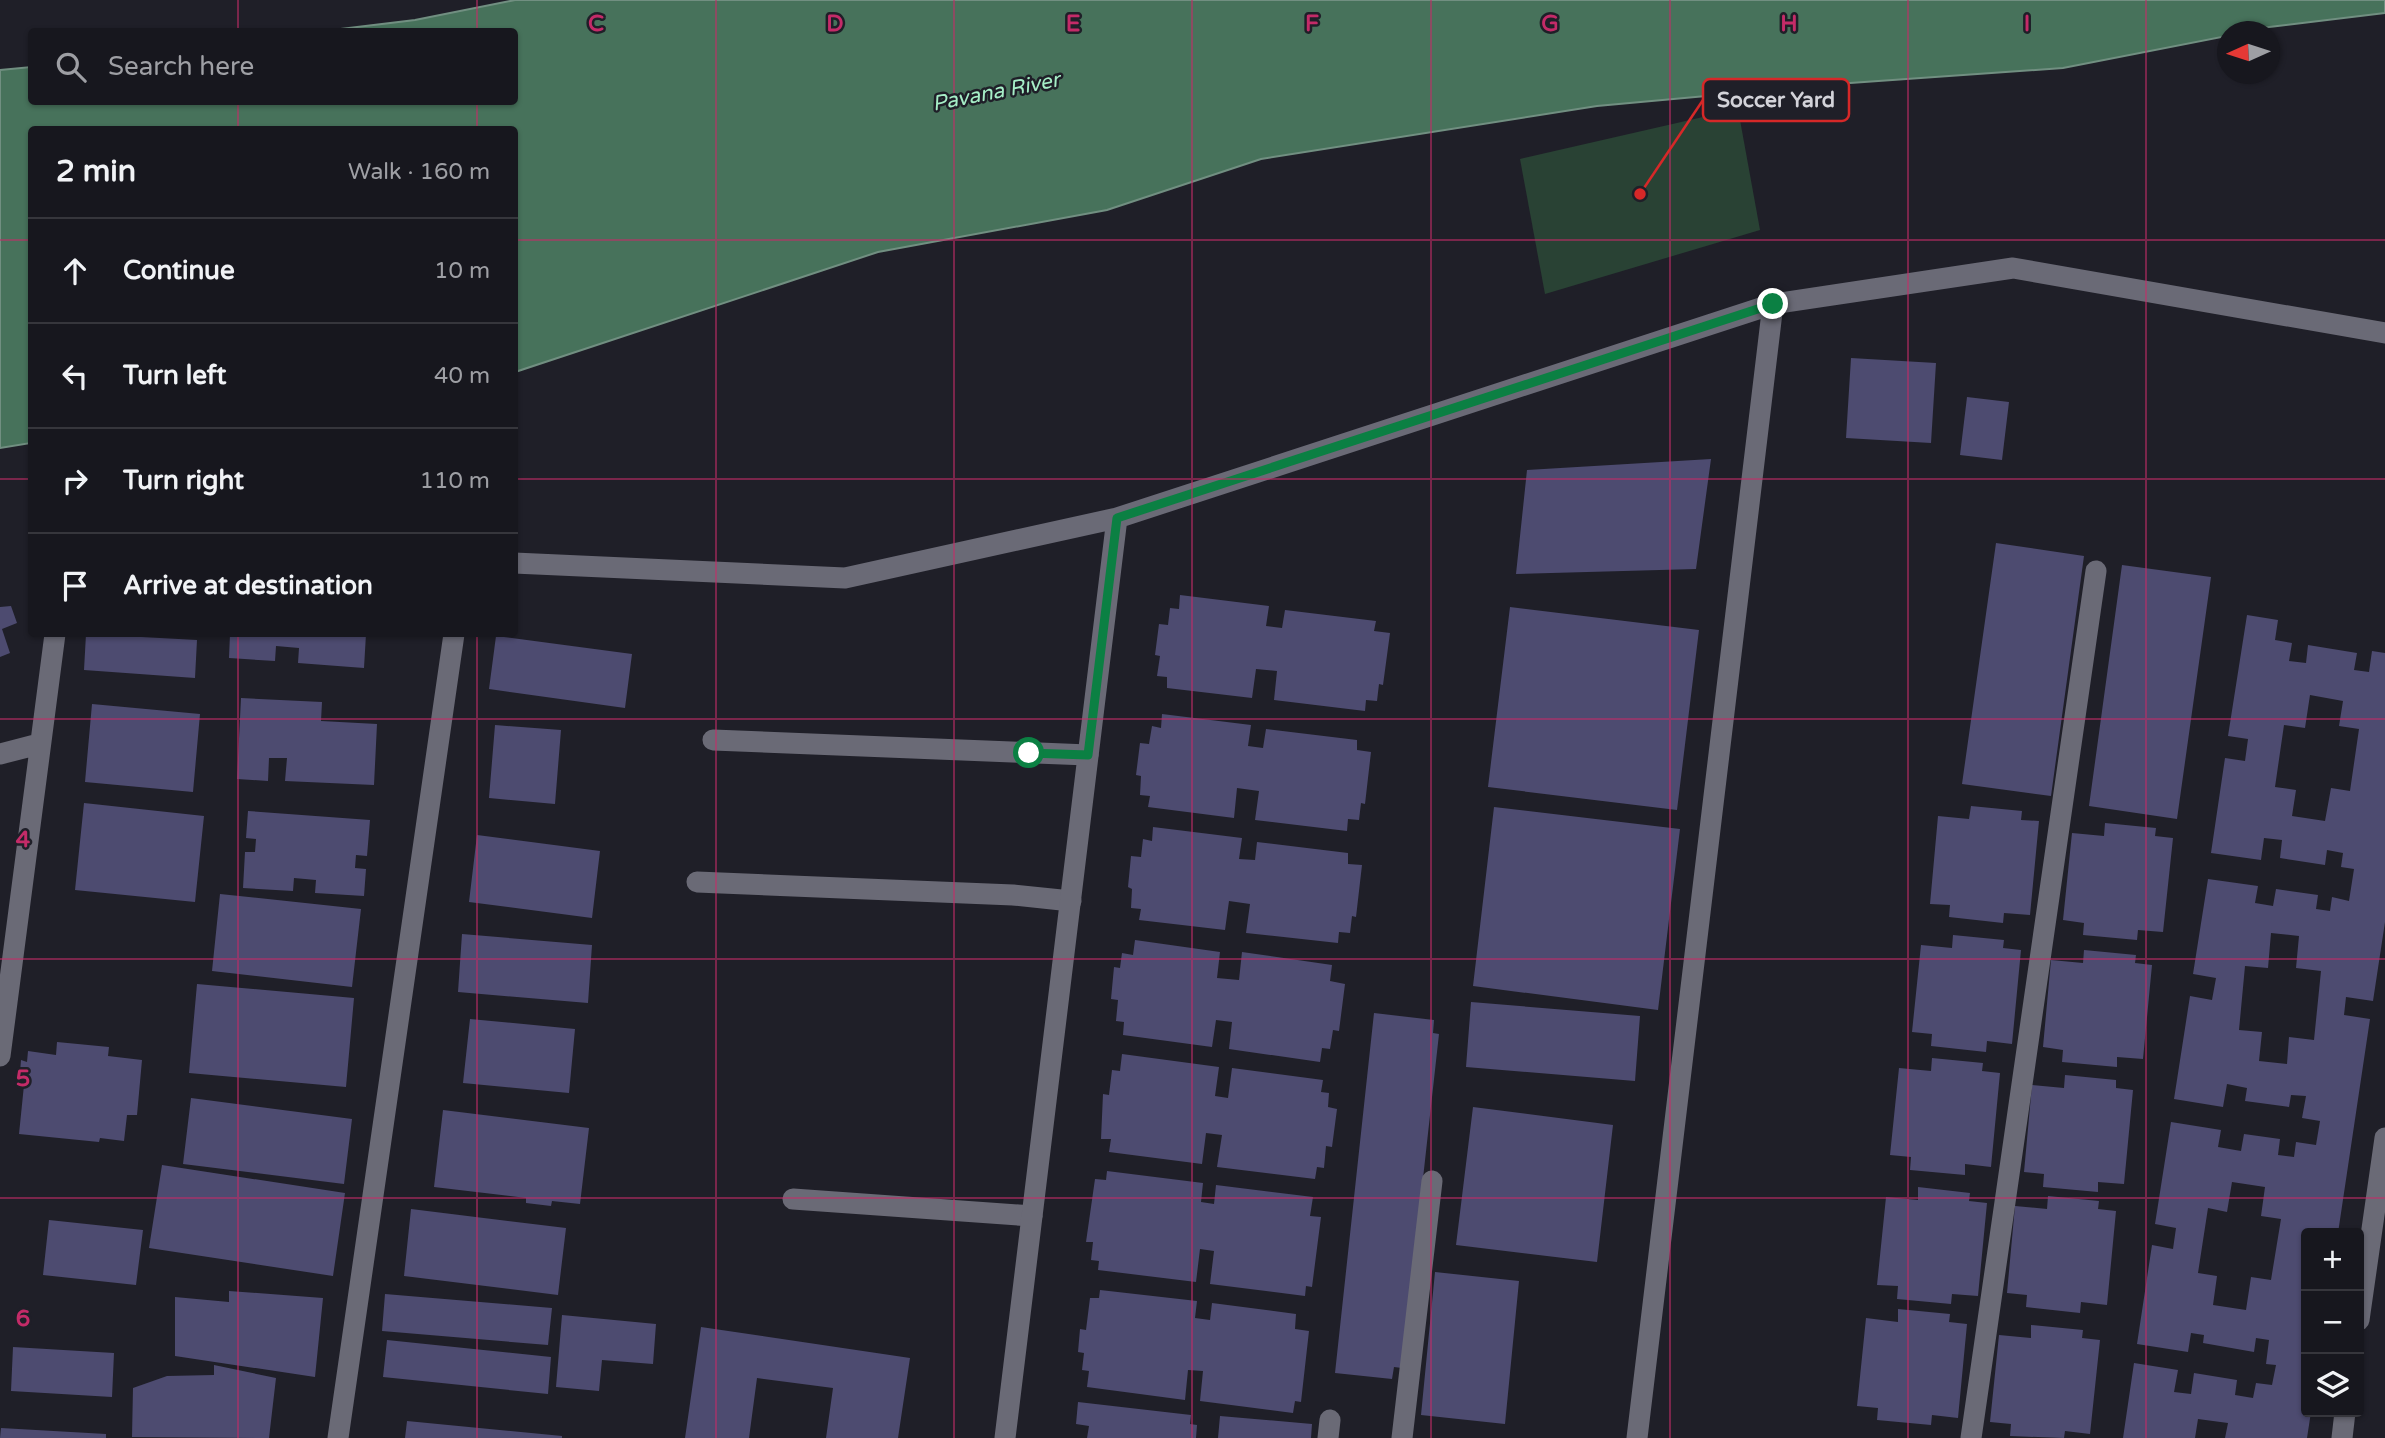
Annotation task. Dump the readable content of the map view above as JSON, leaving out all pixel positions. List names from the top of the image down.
{
  "water": ["Pavana River"],
  "places": ["Soccer Yard"],
  "north": "left",
  "page": {
    "search": "Search here",
    "heading": ["2 min", "Walk · 160 m"],
    "list": [
      ["Continue", "10 m"],
      ["Turn left", "40 m"],
      ["Turn right", "110 m"],
      "Arrive at destination"
    ],
    "map_buttons": ["+", "−"]
  },
  "grid": {
    "columns": [
      "C",
      "D",
      "E",
      "F",
      "G",
      "H",
      "I"
    ],
    "rows": ["4", "5", "6"]
  }
}
